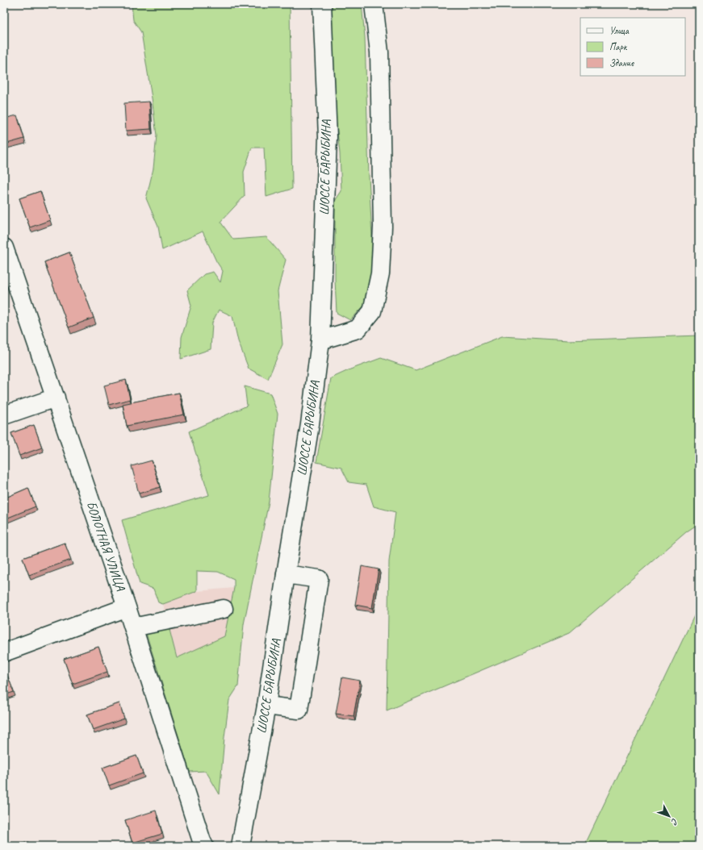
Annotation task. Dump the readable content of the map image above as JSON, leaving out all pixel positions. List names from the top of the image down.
{
  "streets": {
    "main road": ["ШОССЕ БАРЫБИНА", "БОЛОТНАЯ УЛИЦА"]
  },
  "legend": ["Улица", "Парк", "Здание"],
  "north": "bottom right"
}
